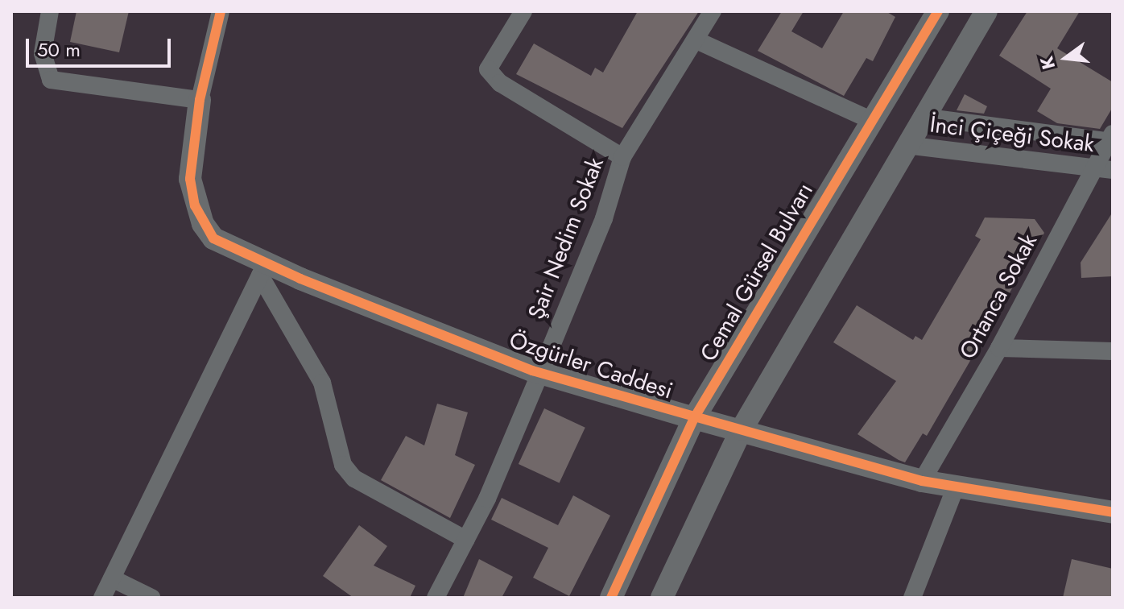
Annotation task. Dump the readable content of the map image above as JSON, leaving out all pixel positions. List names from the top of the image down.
{
  "streets": {
    "street": [
      "İnci Çiçeği Sokak",
      "Şair Nedim Sokak",
      "Cemal Gürsel Bulvarı",
      "Ortanca Sokak",
      "Özgürler Caddesi"
    ]
  },
  "crossings": [
    ["İnci Çiçeği Sokak", "Ortanca Sokak"],
    ["Şair Nedim Sokak", "Özgürler Caddesi"],
    ["Cemal Gürsel Bulvarı", "Özgürler Caddesi"],
    ["Ortanca Sokak", "Özgürler Caddesi"]
  ],
  "scale_bar": "50 m",
  "north": "left"
}
